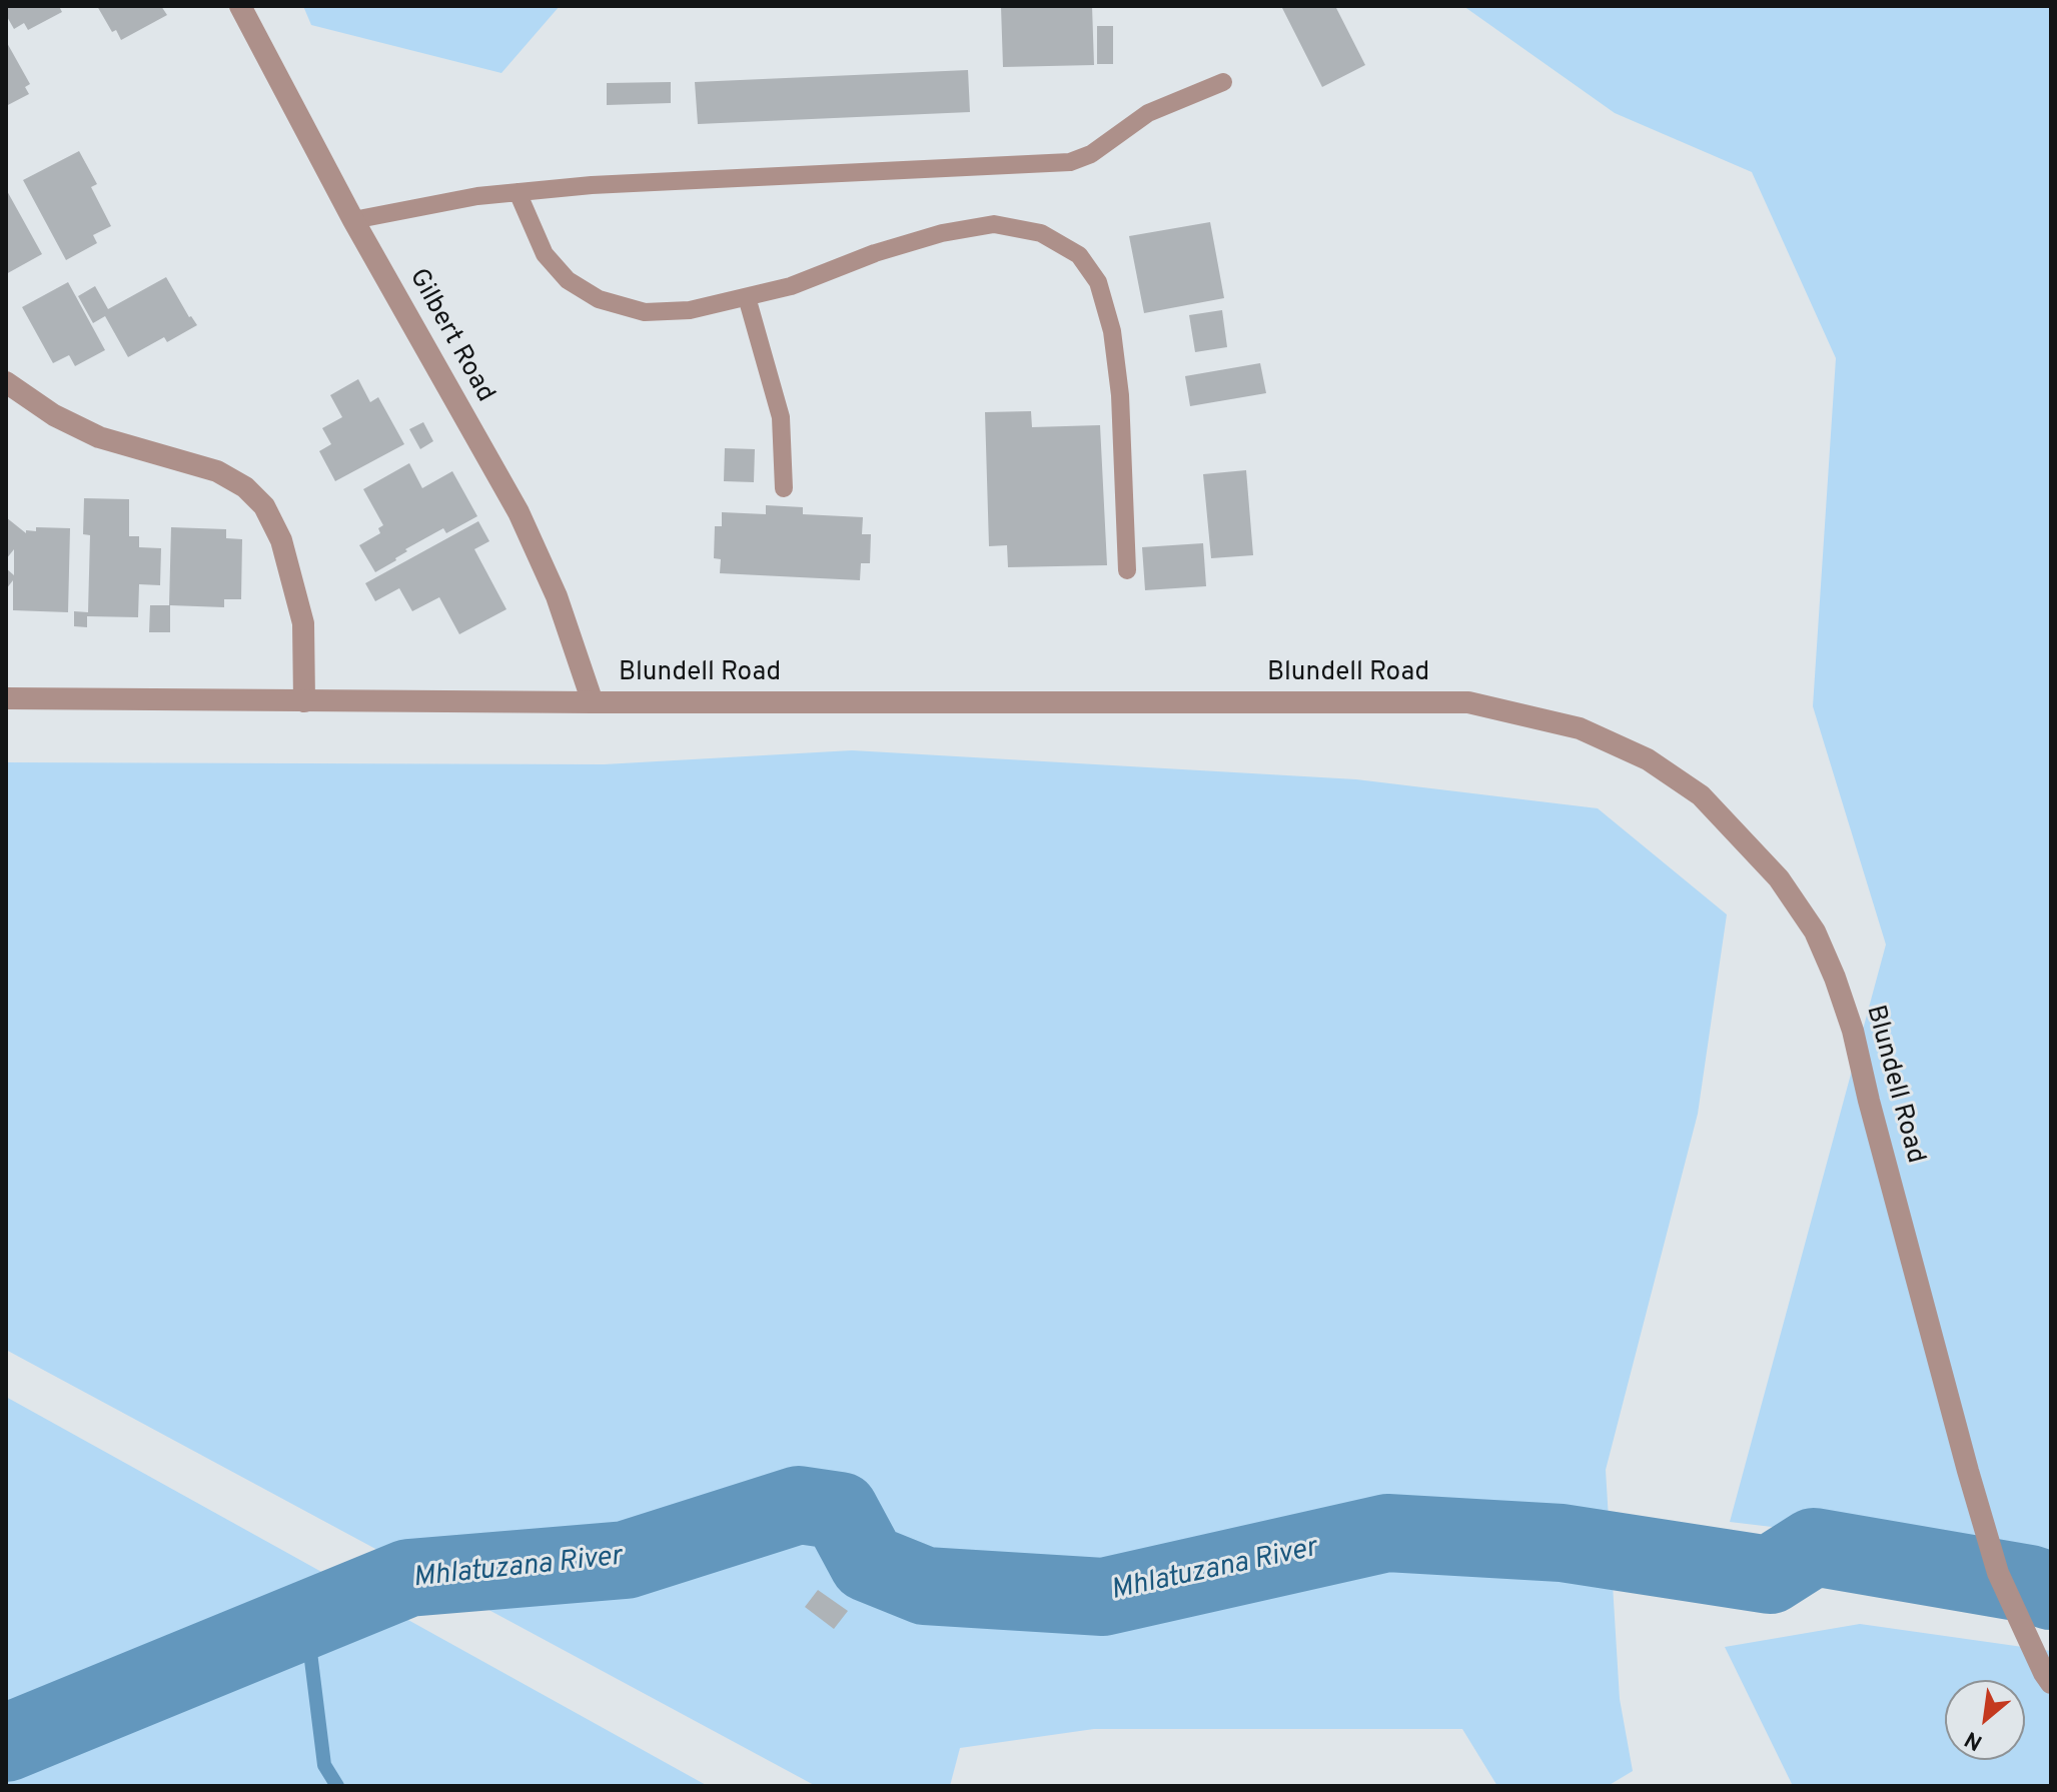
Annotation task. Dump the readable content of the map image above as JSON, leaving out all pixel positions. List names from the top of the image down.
{
  "streets": {
    "street": ["Gilbert Road", "Blundell Road"]
  },
  "crossings": [
    ["Gilbert Road", "Blundell Road"]
  ],
  "water": ["Mhlatuzana River"],
  "north": "bottom left"
}
